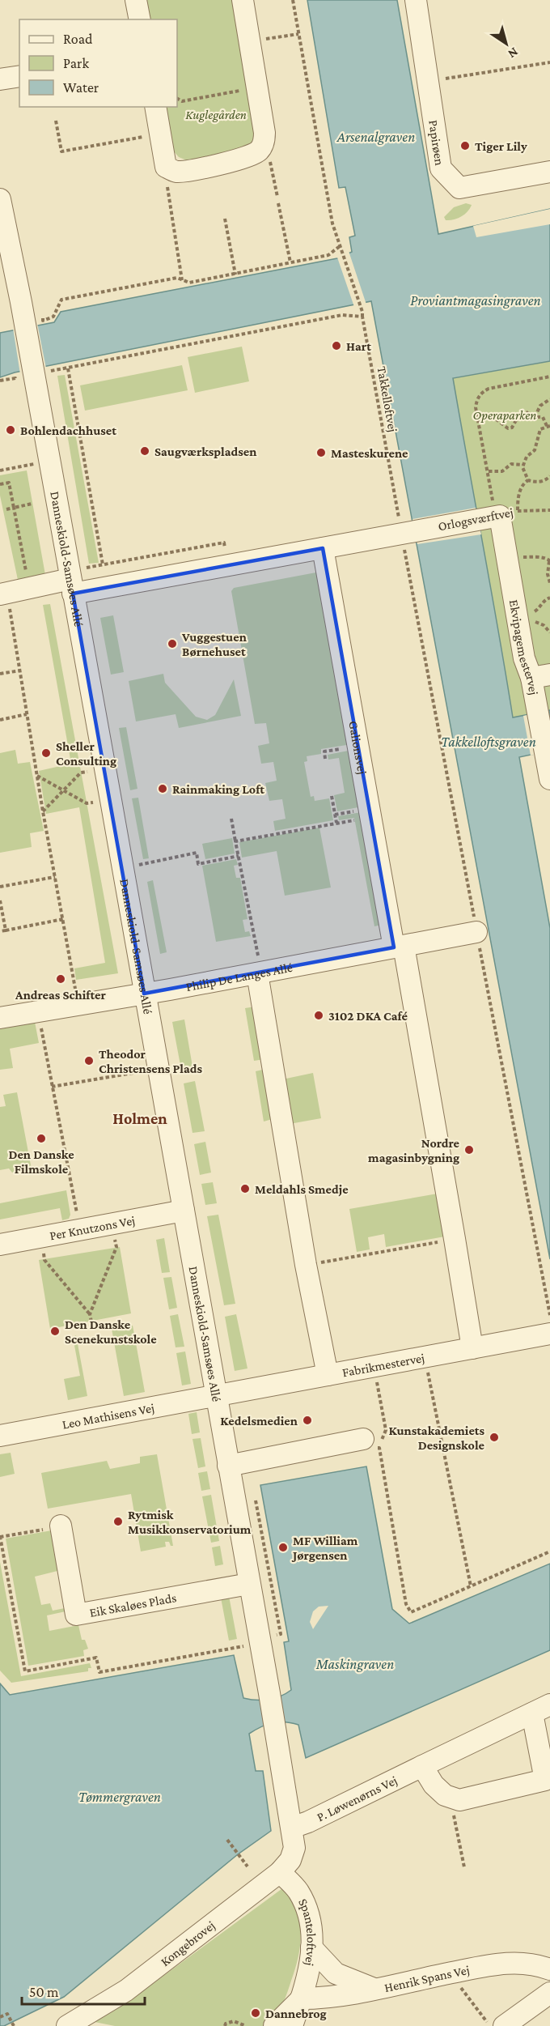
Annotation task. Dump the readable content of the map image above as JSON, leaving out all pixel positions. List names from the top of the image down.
{
  "streets": {
    "street": [
      "Papirøen",
      "Orlogsværftvej",
      "Danneskiold-Samsøes Allé",
      "Ekvipagemestervej",
      "Galionsvej",
      "Philip De Langes Allé",
      "Per Knutzons Vej",
      "Fabrikmestervej",
      "Leo Mathisens Vej",
      "Eik Skaløes Plads",
      "P. Løwenørns Vej",
      "Spanteloftvej",
      "Kongebrovej",
      "Henrik Spans Vej"
    ],
    "path": ["Takkelloftvej"]
  },
  "crossings": [
    ["Takkelloftvej", "Orlogsværftvej"],
    ["Orlogsværftvej", "Ekvipagemestervej"],
    ["Danneskiold-Samsøes Allé", "Philip De Langes Allé"],
    ["Danneskiold-Samsøes Allé", "Per Knutzons Vej"],
    ["Danneskiold-Samsøes Allé", "Fabrikmestervej"],
    ["Danneskiold-Samsøes Allé", "Leo Mathisens Vej"],
    ["Danneskiold-Samsøes Allé", "Eik Skaløes Plads"],
    ["Danneskiold-Samsøes Allé", "P. Løwenørns Vej"],
    ["Galionsvej", "Philip De Langes Allé"],
    ["Galionsvej", "Fabrikmestervej"],
    ["Fabrikmestervej", "Leo Mathisens Vej"],
    ["Spanteloftvej", "Kongebrovej"],
    ["Spanteloftvej", "Henrik Spans Vej"]
  ],
  "districts": ["Holmen"],
  "water": [
    "Arsenalgraven",
    "Proviantmagasingraven",
    "Takkelloftsgraven",
    "Maskingraven",
    "Tømmergraven"
  ],
  "parks": ["Kuglegården", "Operaparken"],
  "places": [
    "Tiger Lily",
    "Hart",
    "Bohlendachhuset",
    "Saugværkspladsen",
    "Masteskurene",
    "Vuggestuen Børnehuset",
    "Sheller Consulting",
    "Rainmaking Loft",
    "Andreas Schifter",
    "3102 DKA Café",
    "Theodor Christensens Plads",
    "Den Danske Filmskole",
    "Nordre magasinbygning",
    "Meldahls Smedje",
    "Den Danske Scenekunstskole",
    "Kedelsmedien",
    "Kunstakademiets Designskole",
    "Rytmisk Musikkonservatorium",
    "MF William Jørgensen",
    "Dannebrog"
  ],
  "legend": ["Road", "Park", "Water"],
  "scale_bar": "50 m",
  "north": "bottom right"
}
